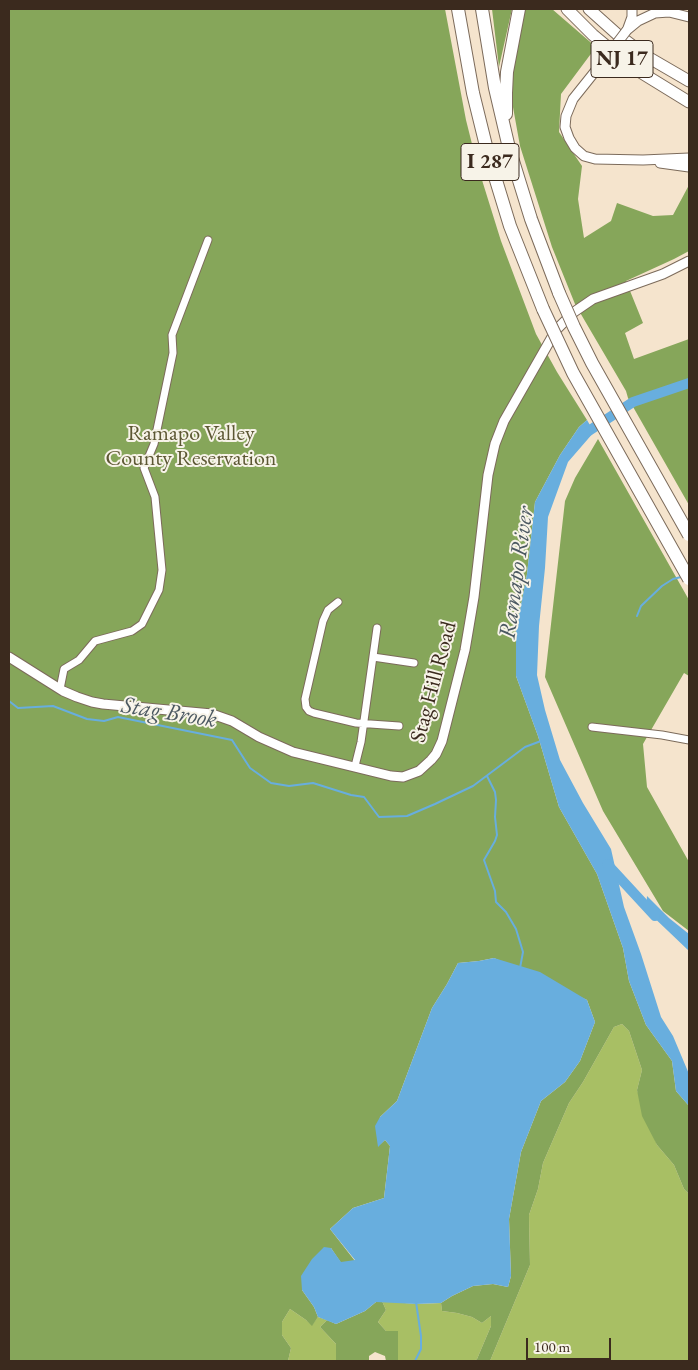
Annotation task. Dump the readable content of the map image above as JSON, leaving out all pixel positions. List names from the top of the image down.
{
  "streets": {
    "highway": ["NJ 17", "I 287"],
    "street": ["Stag Hill Road"]
  },
  "water": ["Ramapo River", "Stag Brook"],
  "parks": ["Ramapo Valley County Reservation"],
  "scale_bar": "100 m"
}
